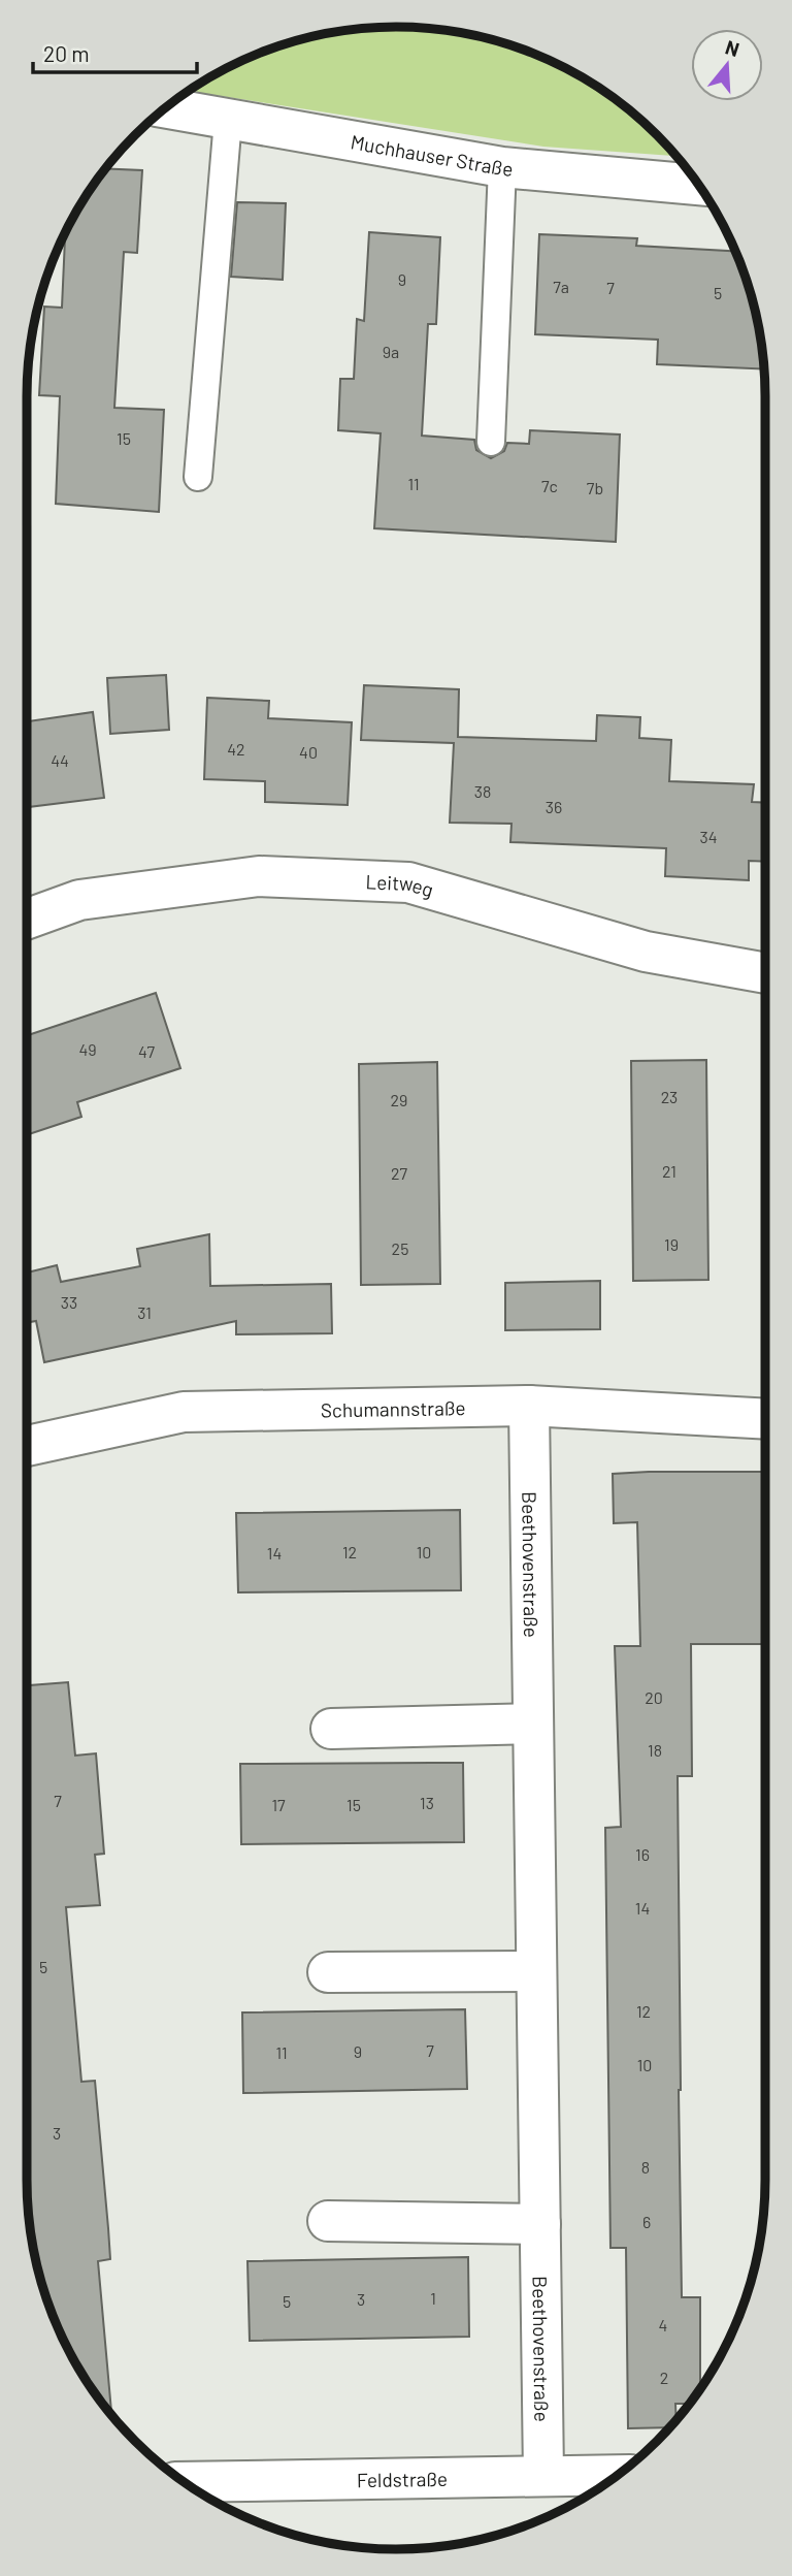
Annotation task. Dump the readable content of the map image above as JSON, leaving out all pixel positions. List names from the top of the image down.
{
  "streets": {
    "street": [
      "Muchhauser Straße",
      "Leitweg",
      "Schumannstraße",
      "Beethovenstraße",
      "Feldstraße"
    ]
  },
  "crossings": [
    ["Schumannstraße", "Beethovenstraße"],
    ["Beethovenstraße", "Feldstraße"]
  ],
  "house_numbers": [
    "9",
    "7a",
    "7",
    "5",
    "9a",
    "15",
    "11",
    "7c",
    "7b",
    "42",
    "40",
    "44",
    "38",
    "36",
    "34",
    "49",
    "47",
    "23",
    "29",
    "21",
    "27",
    "19",
    "25",
    "33",
    "31",
    "12",
    "10",
    "14",
    "20",
    "18",
    "7",
    "13",
    "17",
    "15",
    "16",
    "14",
    "5",
    "12",
    "7",
    "9",
    "11",
    "10",
    "3",
    "8",
    "6",
    "1",
    "3",
    "5",
    "4",
    "2"
  ],
  "scale_bar": "20 m",
  "north": "top"
}
